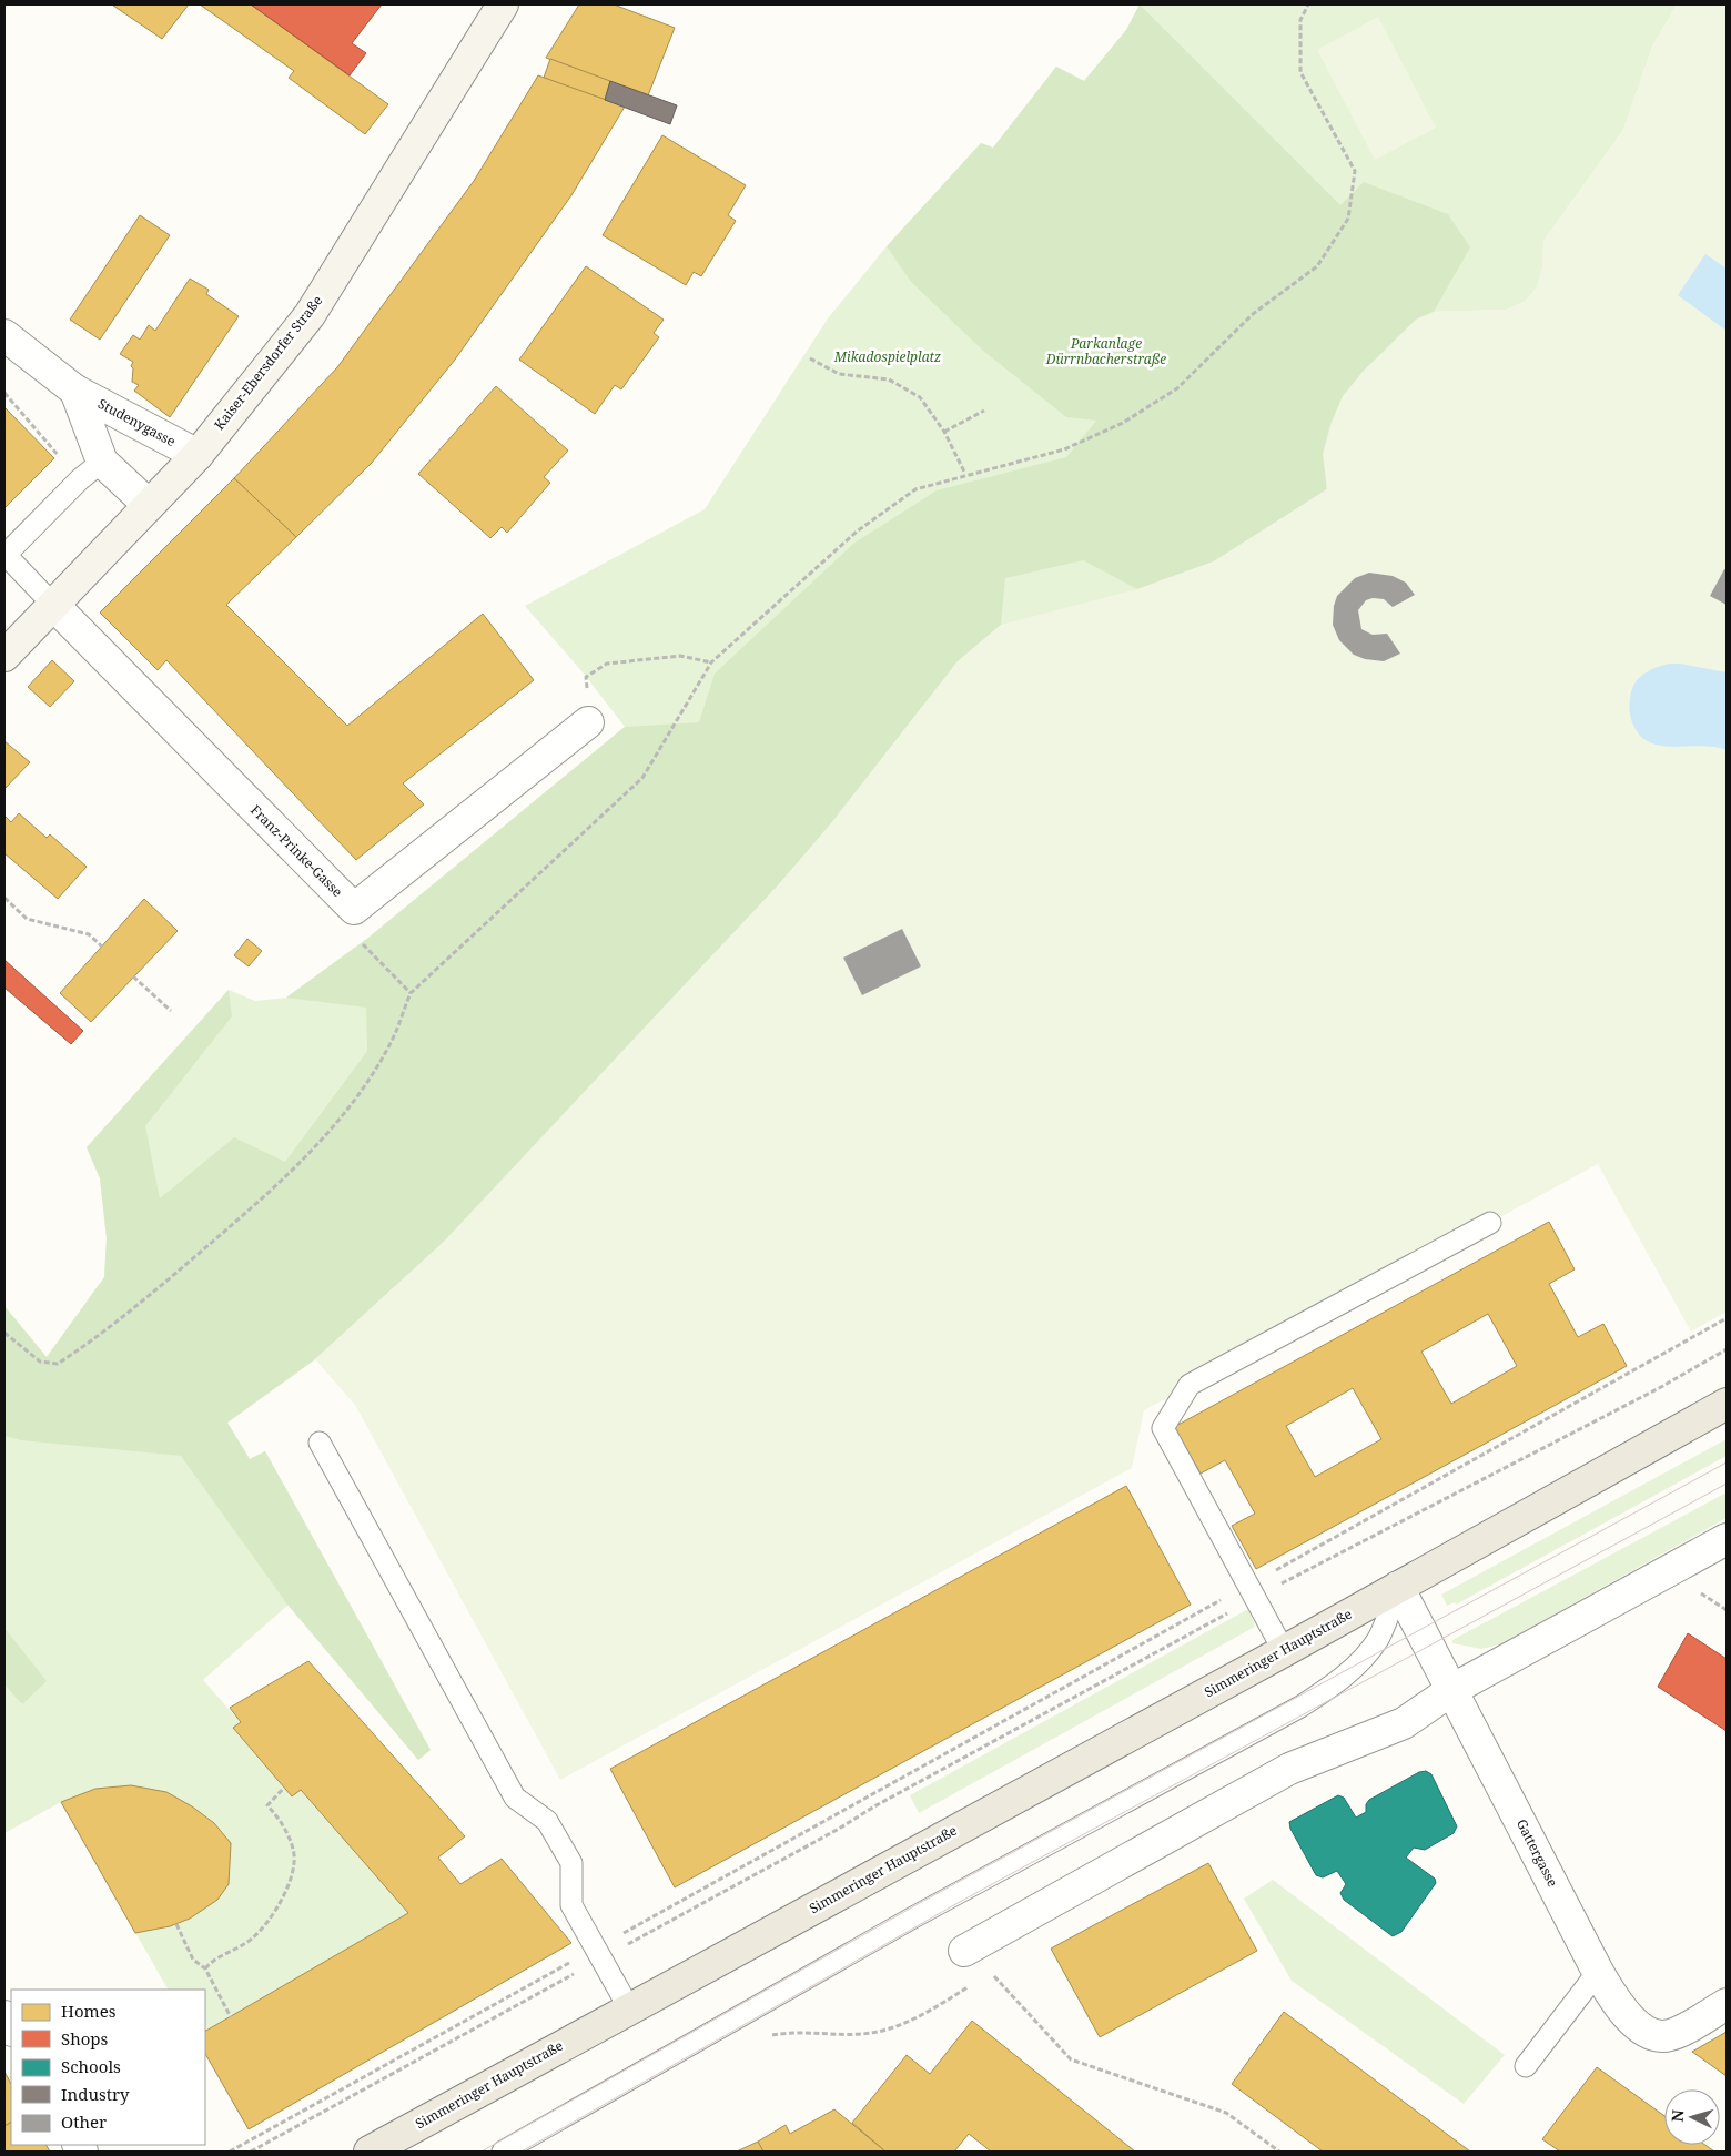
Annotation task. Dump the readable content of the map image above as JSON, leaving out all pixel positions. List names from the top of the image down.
{
  "streets": {
    "main road": ["Kaiser-Ebersdorfer Straße", "Simmeringer Hauptstraße"],
    "street": ["Studenygasse", "Franz-Prinke-Gasse", "Gattergasse"]
  },
  "crossings": [
    ["Kaiser-Ebersdorfer Straße", "Studenygasse"],
    ["Kaiser-Ebersdorfer Straße", "Franz-Prinke-Gasse"],
    ["Simmeringer Hauptstraße", "Gattergasse"]
  ],
  "parks": ["Parkanlage Dürrnbacherstraße", "Mikadospielplatz"],
  "legend": [
    "Homes",
    "Shops",
    "Schools",
    "Industry",
    "Other"
  ],
  "north": "left"
}
